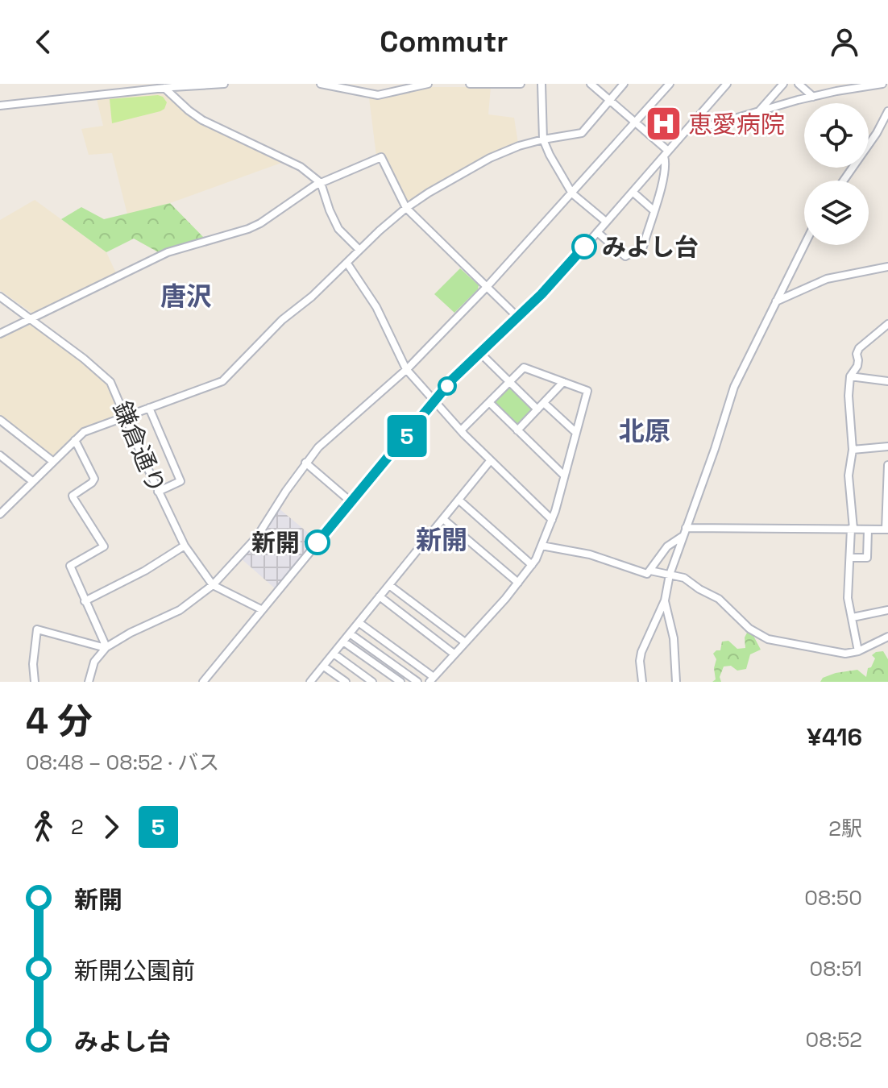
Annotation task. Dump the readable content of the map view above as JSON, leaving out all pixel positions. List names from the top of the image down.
{
  "streets": {
    "street": ["鎌倉通り"]
  },
  "districts": ["唐沢", "北原", "新開"],
  "places": {
    "hospital": ["恵愛病院"],
    "other": ["みよし台", "新開"]
  },
  "lines": ["bus line 5"],
  "page": {
    "header": "Commutr",
    "on_map": "5",
    "heading": ["4 分", "08:48 – 08:52 · バス", "¥416"],
    "legs": ["2", "5", "2駅"],
    "list": [
      {
        "name": "新開",
        "value": "08:50"
      },
      {
        "name": "新開公園前",
        "value": "08:51"
      },
      {
        "name": "みよし台",
        "value": "08:52"
      }
    ]
  }
}
